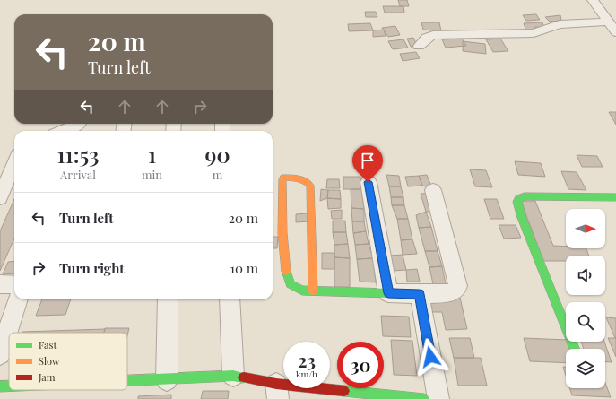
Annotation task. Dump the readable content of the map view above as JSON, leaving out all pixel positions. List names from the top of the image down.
{
  "legend": ["Fast", "Slow", "Jam"],
  "north": "right",
  "page": {
    "turn": ["20 m", "Turn left"],
    "eta": [
      "11:53",
      "Arrival",
      "1",
      "min",
      "90",
      "m"
    ],
    "list": [
      {
        "name": "Turn left",
        "value": "20 m"
      },
      {
        "name": "Turn right",
        "value": "10 m"
      }
    ],
    "speed": "23 km/h",
    "limit": "30"
  }
}
